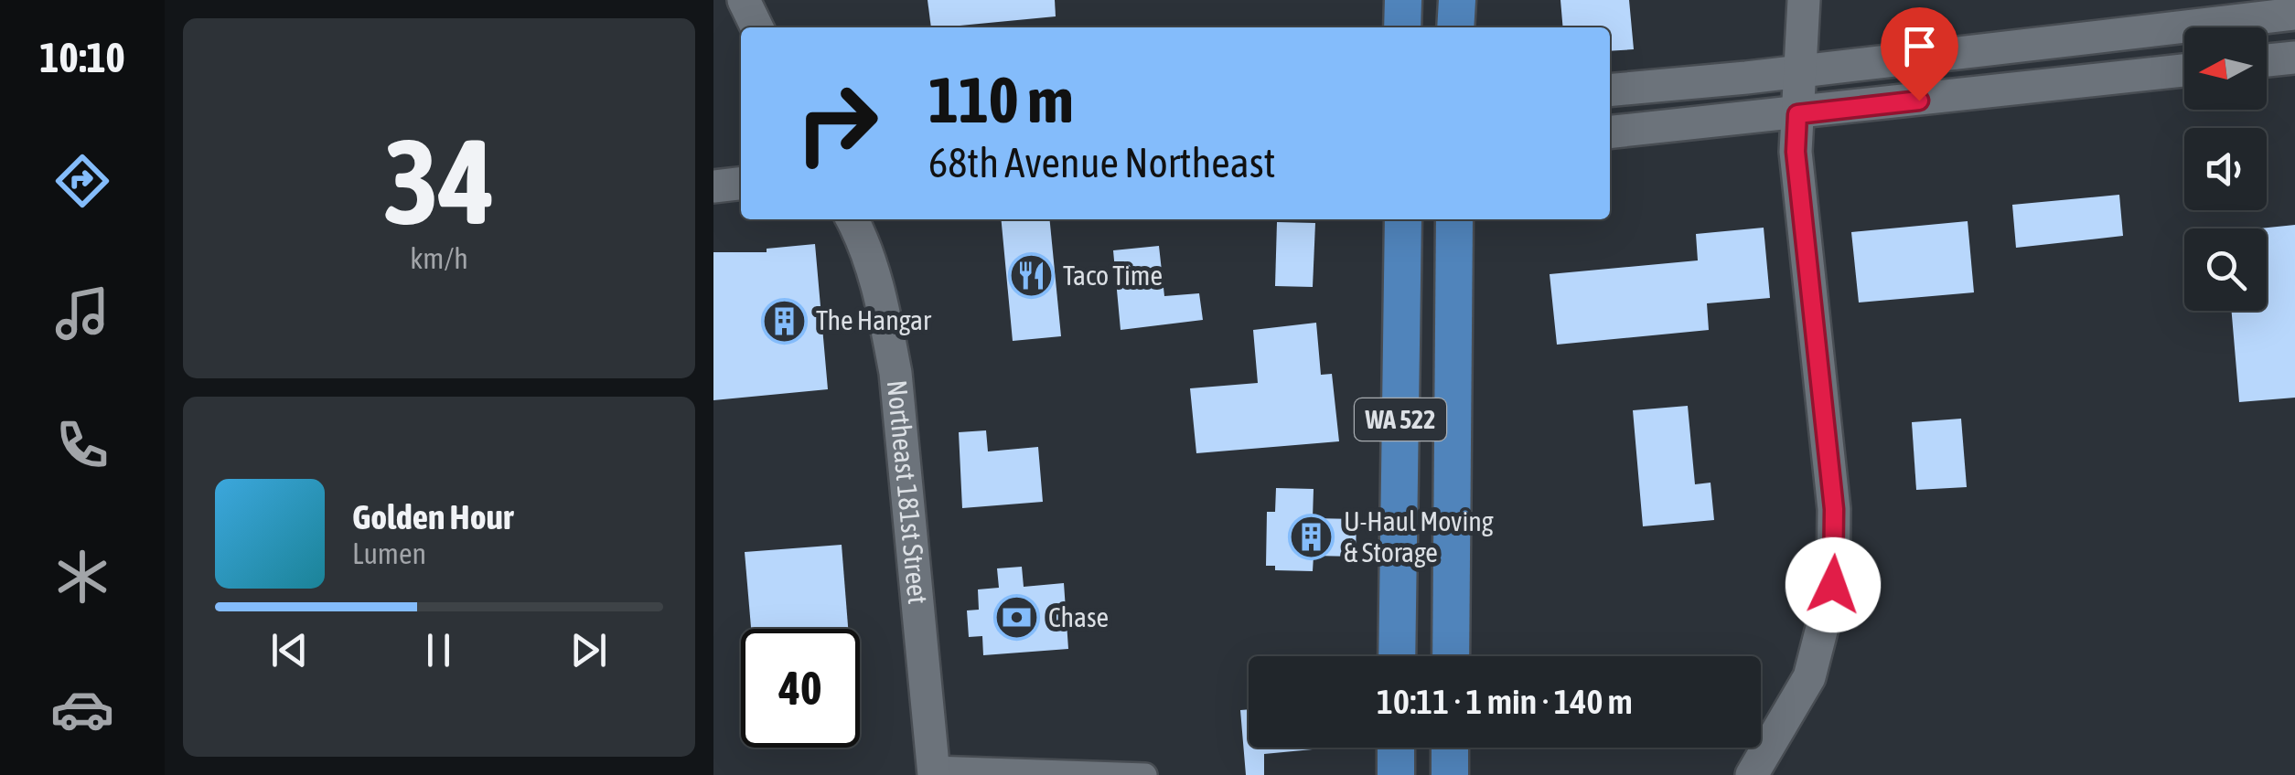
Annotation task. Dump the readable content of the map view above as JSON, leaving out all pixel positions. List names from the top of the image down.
{
  "streets": {
    "main road": ["WA 522"],
    "street": ["Northeast 181st Street"]
  },
  "places": {
    "restaurant": ["Taco Time"],
    "building": ["The Hangar", "U-Haul Moving & Storage"],
    "bank": ["Chase"]
  },
  "north": "left",
  "page": {
    "tabs": "10:10",
    "tile": ["34", "km/h"],
    "turn": ["110 m", "68th Avenue Northeast"],
    "song": ["Golden Hour", "Lumen"],
    "limit": "40",
    "trip": "10:11 · 1 min · 140 m"
  }
}
